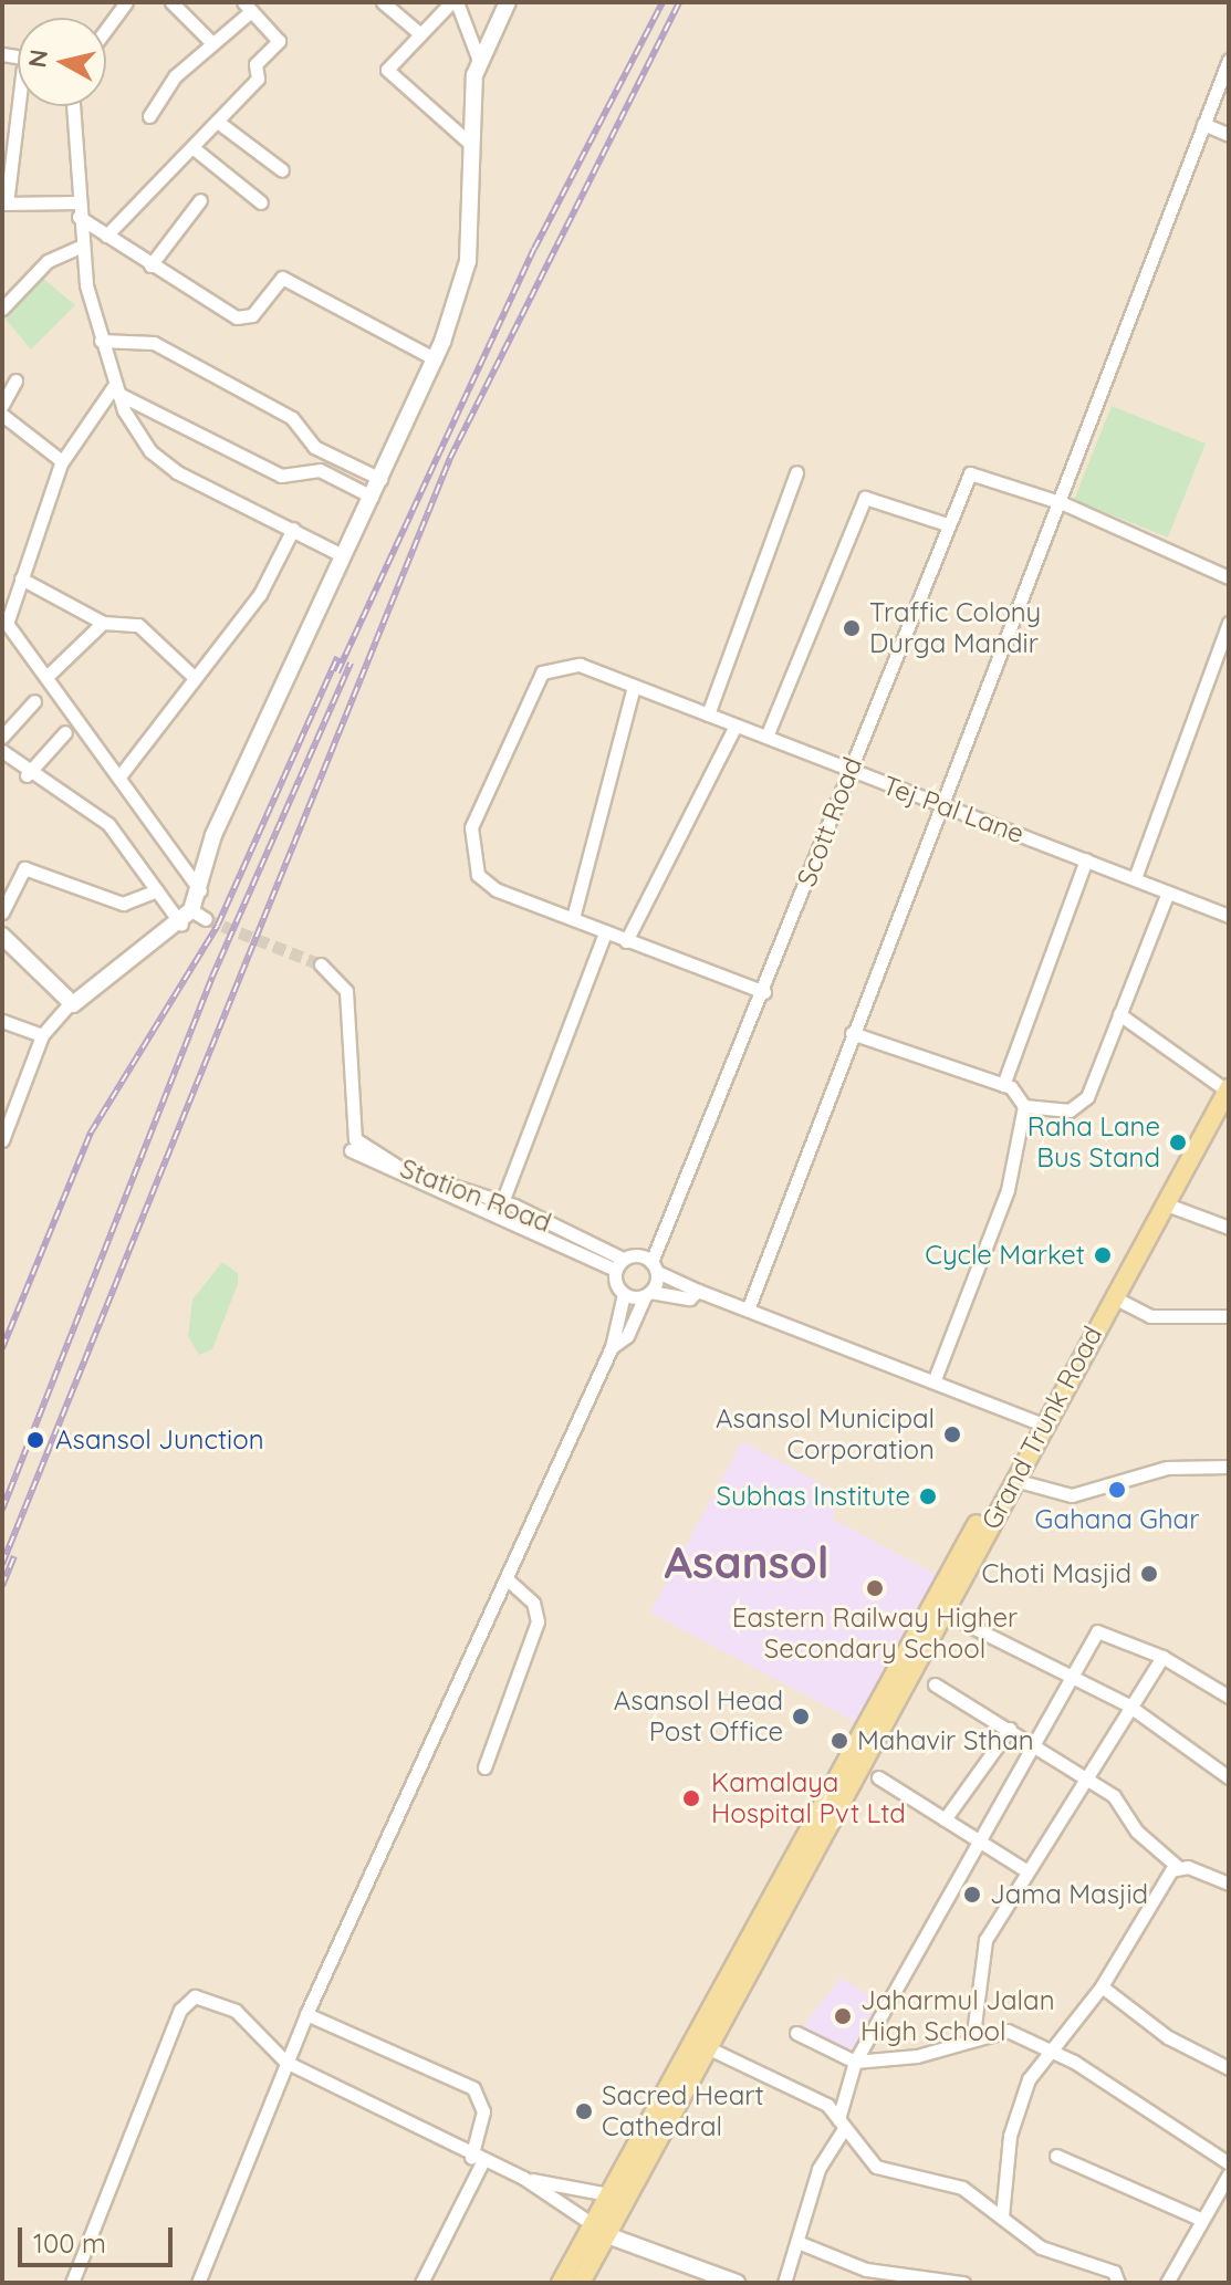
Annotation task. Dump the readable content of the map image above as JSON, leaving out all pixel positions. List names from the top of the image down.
{
  "streets": {
    "main road": ["Grand Trunk Road"],
    "street": ["Tej Pal Lane", "Scott Road", "Station Road"]
  },
  "crossings": [
    ["Tej Pal Lane", "Scott Road"]
  ],
  "districts": ["Asansol"],
  "places": [
    "Traffic Colony Durga Mandir",
    "Raha Lane Bus Stand",
    "Cycle Market",
    "Asansol Municipal Corporation",
    "Asansol Junction",
    "Gahana Ghar",
    "Subhas Institute",
    "Choti Masjid",
    "Eastern Railway Higher Secondary School",
    "Asansol Head Post Office",
    "Mahavir Sthan",
    "Kamalaya Hospital Pvt Ltd",
    "Jama Masjid",
    "Jaharmul Jalan High School",
    "Sacred Heart Cathedral"
  ],
  "scale_bar": "100 m",
  "north": "left"
}
